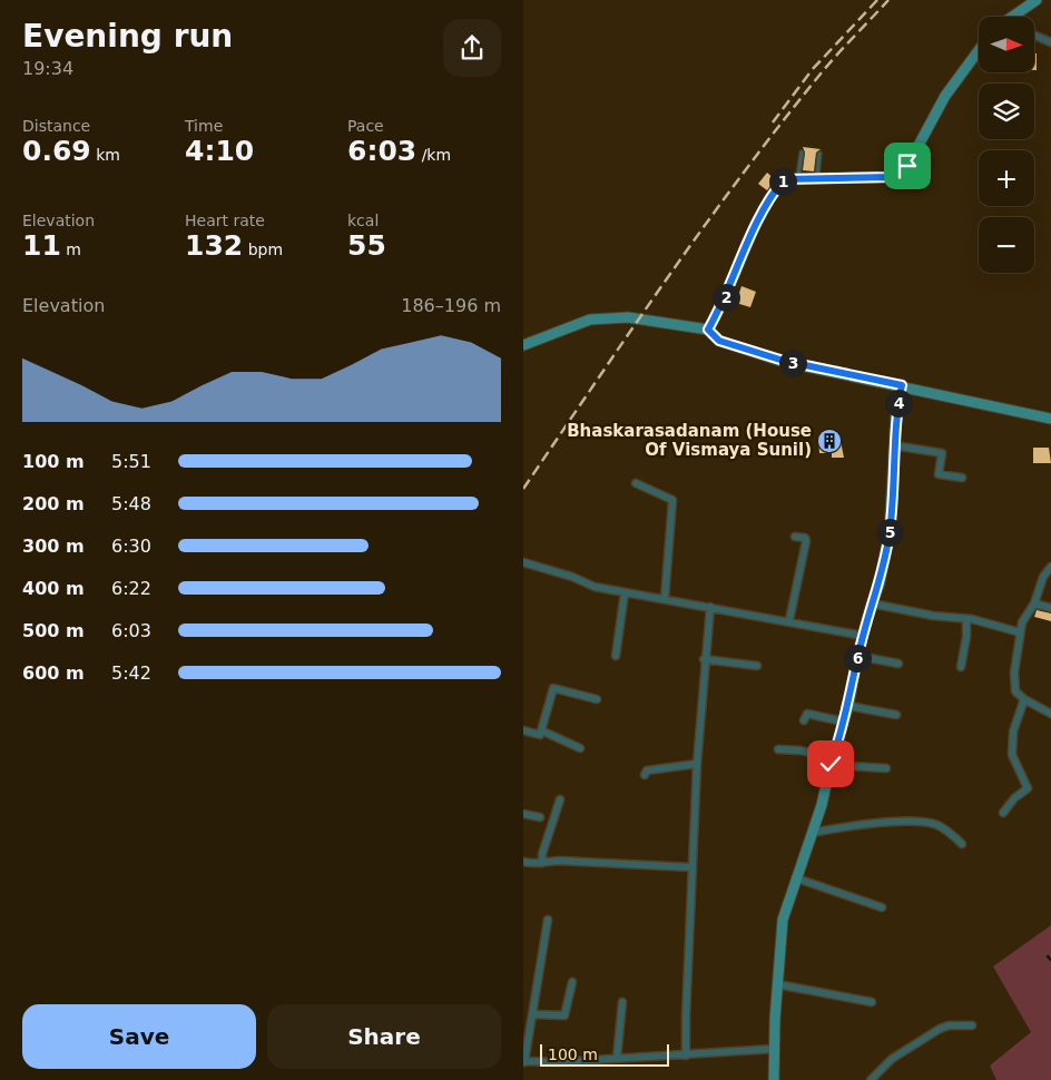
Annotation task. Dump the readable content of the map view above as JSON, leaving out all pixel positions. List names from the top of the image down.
{
  "places": {
    "building": ["Bhaskarasadanam (House Of Vismaya Sunil)"]
  },
  "scale_bar": "100 m",
  "north": "right",
  "page": {
    "heading": ["Evening run", "19:34"],
    "map_buttons": ["+", "−"],
    "stats": [
      ["Distance", "0.69 km"],
      ["Time", "4:10"],
      ["Pace", "6:03 /km"],
      ["Elevation", "11 m"],
      ["Heart rate", "132 bpm"],
      ["kcal", "55"]
    ],
    "pins": [
      "1",
      "2",
      "3",
      "4",
      "5",
      "6"
    ],
    "chart": ["Elevation", "186–196 m"],
    "list": [
      {
        "name": "100 m",
        "note": "5:51"
      },
      {
        "name": "200 m",
        "note": "5:48"
      },
      {
        "name": "300 m",
        "note": "6:30"
      },
      {
        "name": "400 m",
        "note": "6:22"
      },
      {
        "name": "500 m",
        "note": "6:03"
      },
      {
        "name": "600 m",
        "note": "5:42"
      }
    ],
    "buttons": ["Save", "Share"],
    "scale": "100 m"
  }
}
